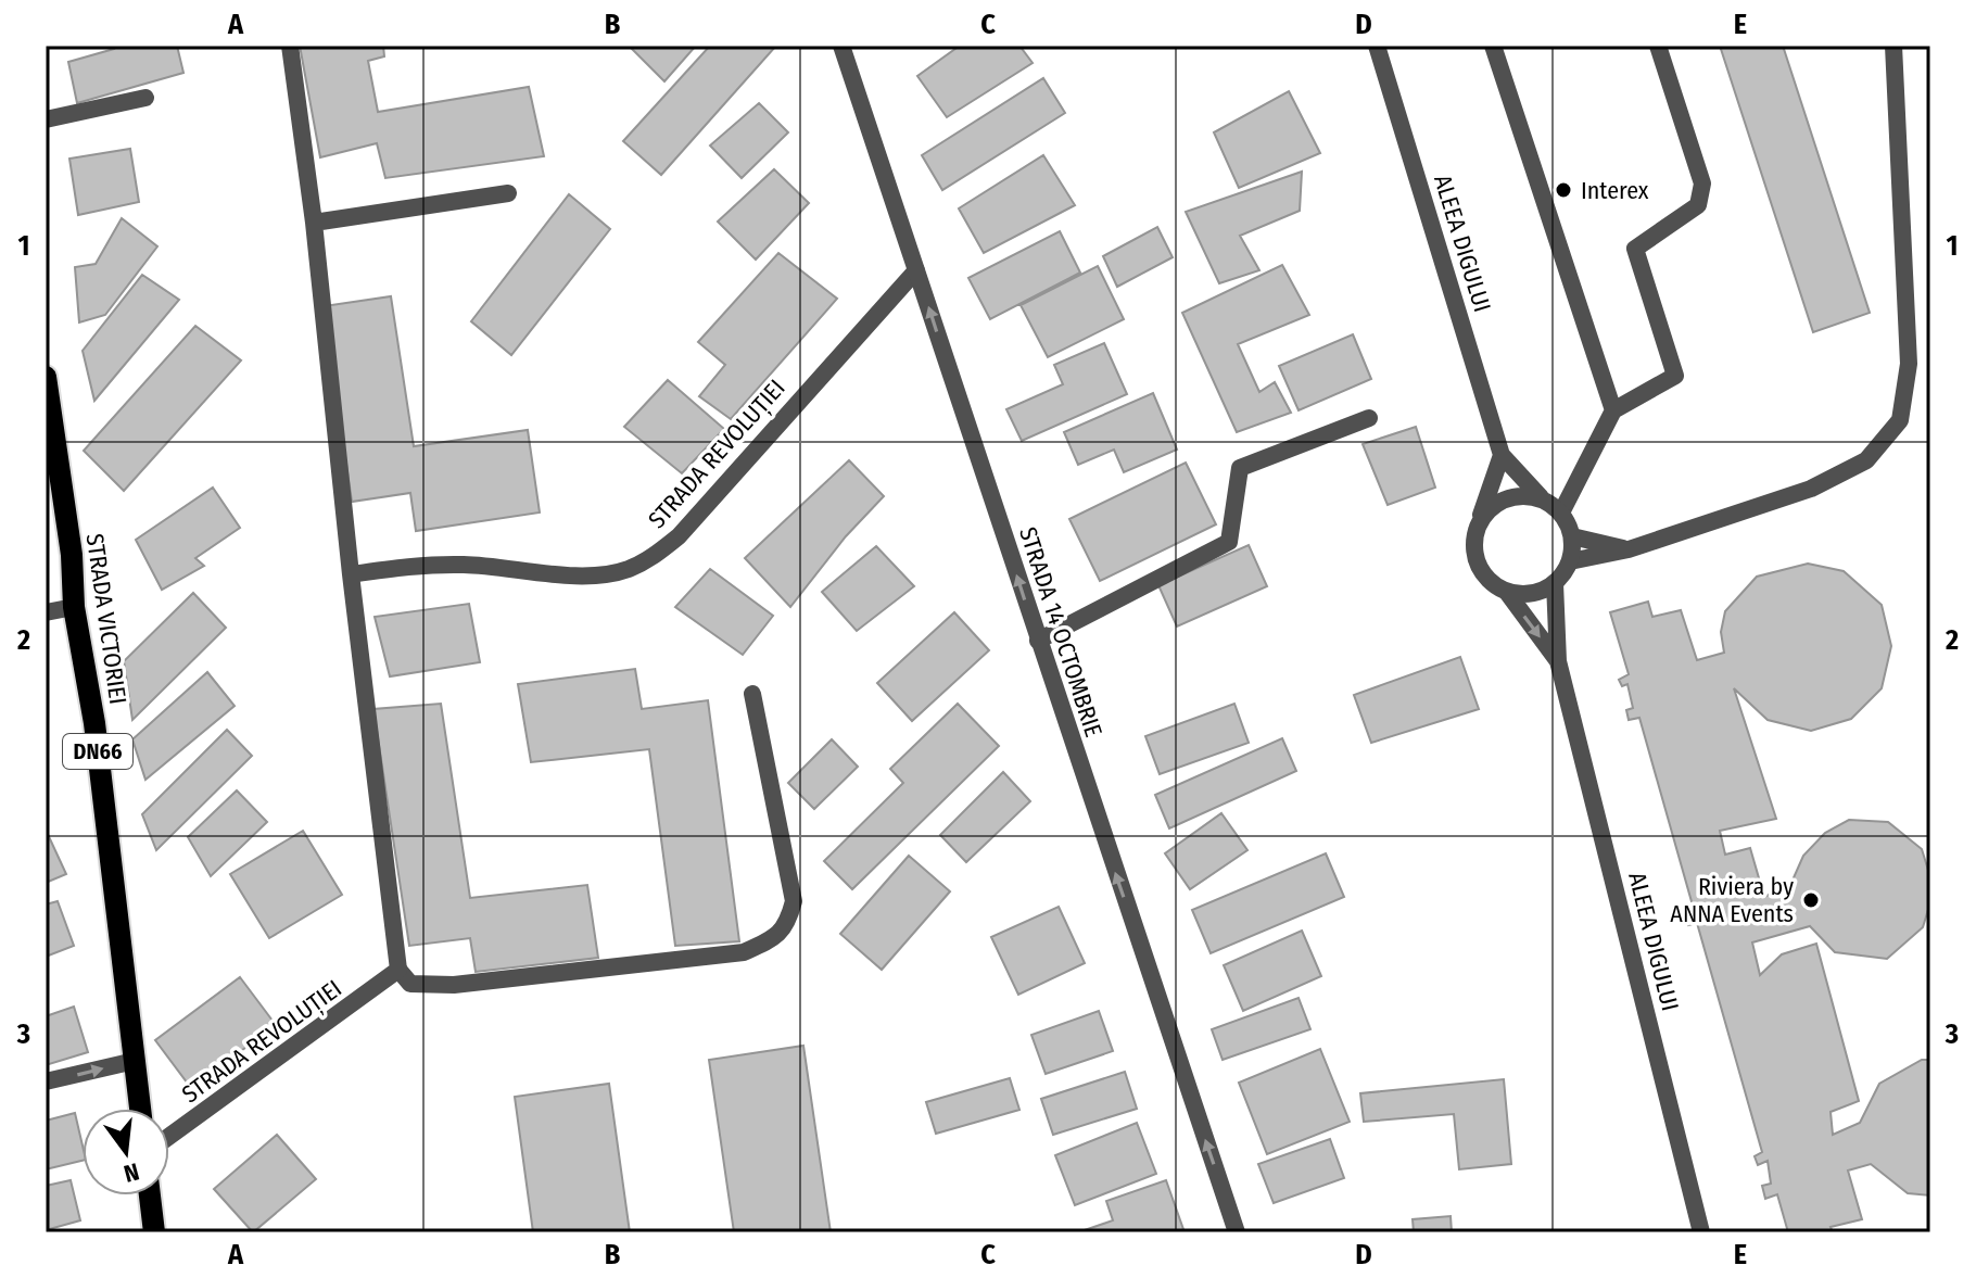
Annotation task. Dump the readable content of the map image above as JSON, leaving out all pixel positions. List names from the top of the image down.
{
  "streets": {
    "main road": ["STRADA VICTORIEI", "DN66"],
    "street": ["ALEEA DIGULUI", "STRADA REVOLUȚIEI", "STRADA 14 OCTOMBRIE"]
  },
  "crossings": [
    ["STRADA REVOLUȚIEI", "STRADA 14 OCTOMBRIE"]
  ],
  "one_way": ["STRADA 14 OCTOMBRIE"],
  "places": ["Interex", "Riviera by ANNA Events"],
  "north": "bottom",
  "grid": {
    "columns": [
      "A",
      "B",
      "C",
      "D",
      "E"
    ],
    "rows": ["1", "2", "3"]
  }
}
